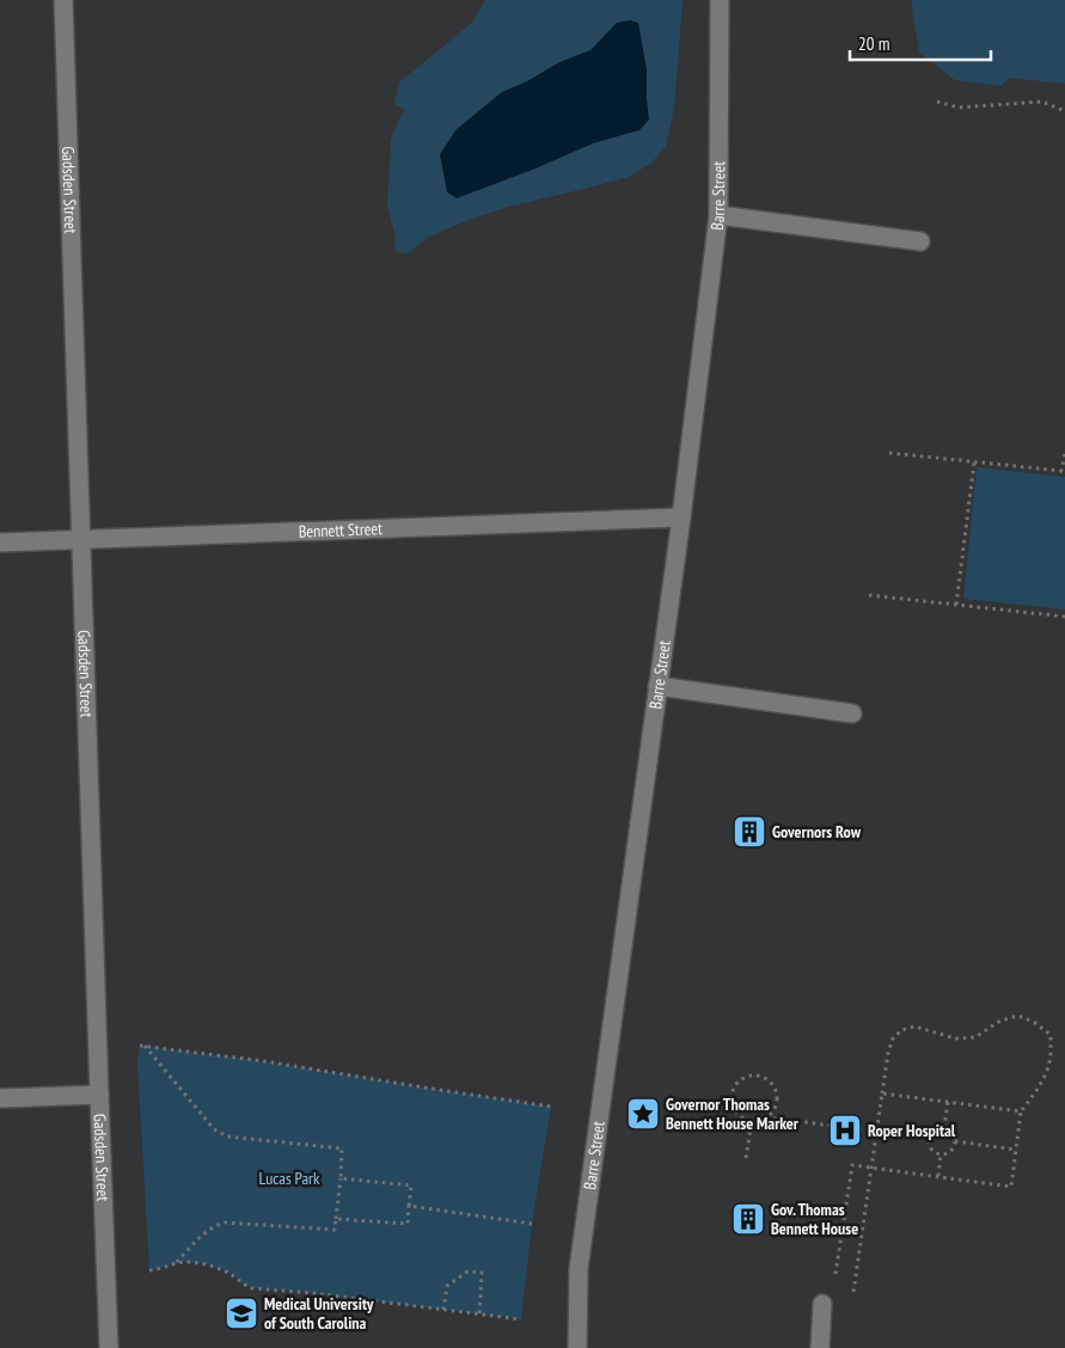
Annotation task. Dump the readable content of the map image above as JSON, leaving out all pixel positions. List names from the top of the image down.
{
  "streets": {
    "street": ["Gadsden Street", "Barre Street", "Bennett Street"]
  },
  "crossings": [
    ["Gadsden Street", "Bennett Street"],
    ["Barre Street", "Bennett Street"]
  ],
  "parks": ["Lucas Park"],
  "places": {
    "building": ["Governors Row", "Gov. Thomas Bennett House"],
    "place": ["Governor Thomas Bennett House Marker"],
    "hospital": ["Roper Hospital"],
    "school or university": ["Medical University of South Carolina"]
  },
  "scale_bar": "20 m"
}
